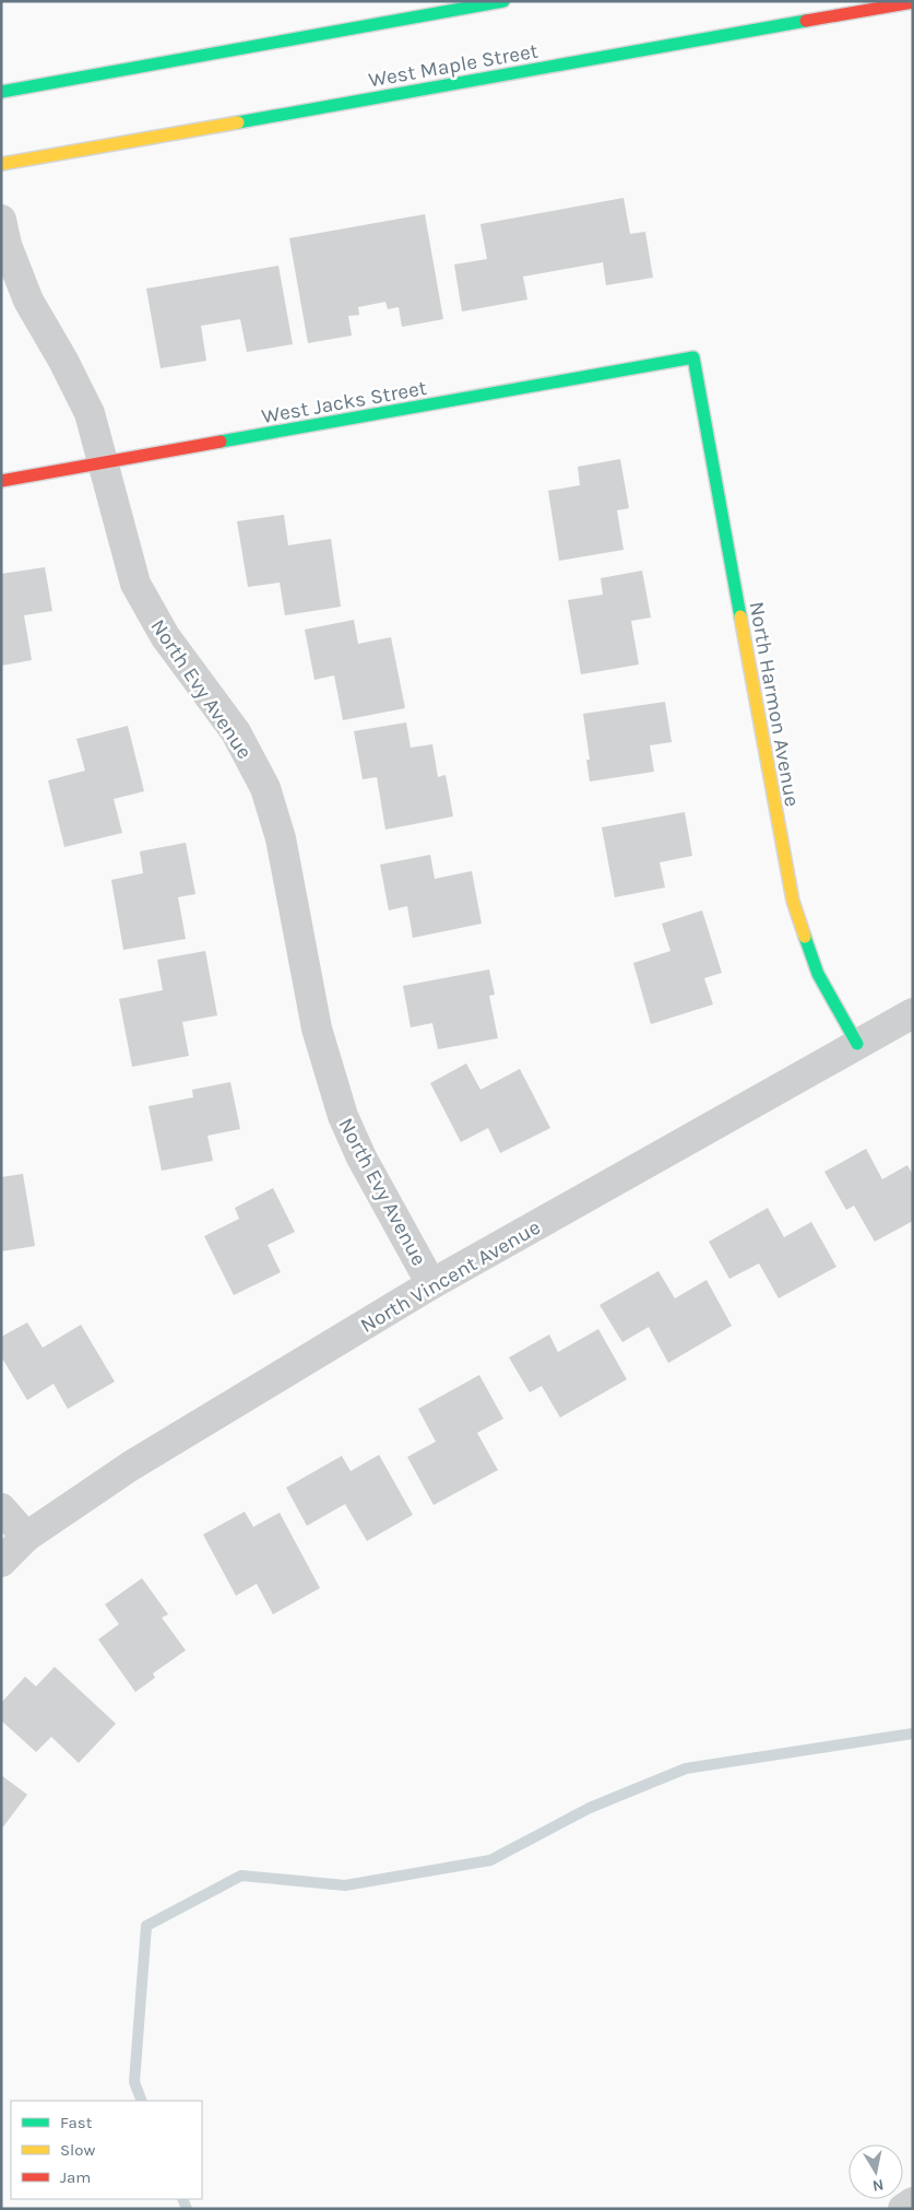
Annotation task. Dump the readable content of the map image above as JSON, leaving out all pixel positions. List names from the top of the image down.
{
  "streets": {
    "main road": ["West Maple Street", "West Jacks Street", "North Harmon Avenue"],
    "street": ["North Evy Avenue", "North Vincent Avenue"]
  },
  "crossings": [
    ["West Jacks Street", "North Evy Avenue"],
    ["West Jacks Street", "North Harmon Avenue"],
    ["North Evy Avenue", "North Vincent Avenue"],
    ["North Harmon Avenue", "North Vincent Avenue"]
  ],
  "legend": ["Fast", "Slow", "Jam"],
  "north": "bottom"
}
